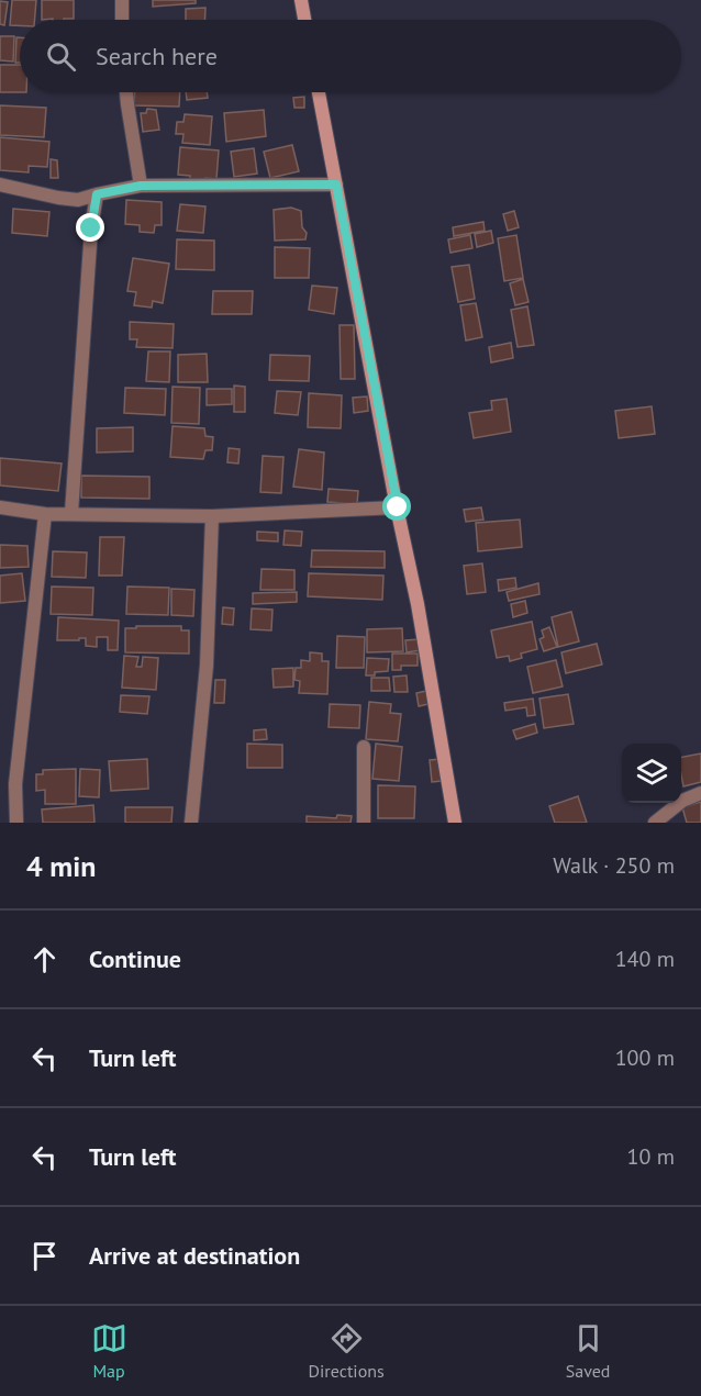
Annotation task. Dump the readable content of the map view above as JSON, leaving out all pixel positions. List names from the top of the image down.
{
  "page": {
    "search": "Search here",
    "heading": ["4 min", "Walk · 250 m"],
    "list": [
      ["Continue", "140 m"],
      ["Turn left", "100 m"],
      ["Turn left", "10 m"],
      "Arrive at destination"
    ],
    "nav": ["Map", "Directions", "Saved"]
  }
}
